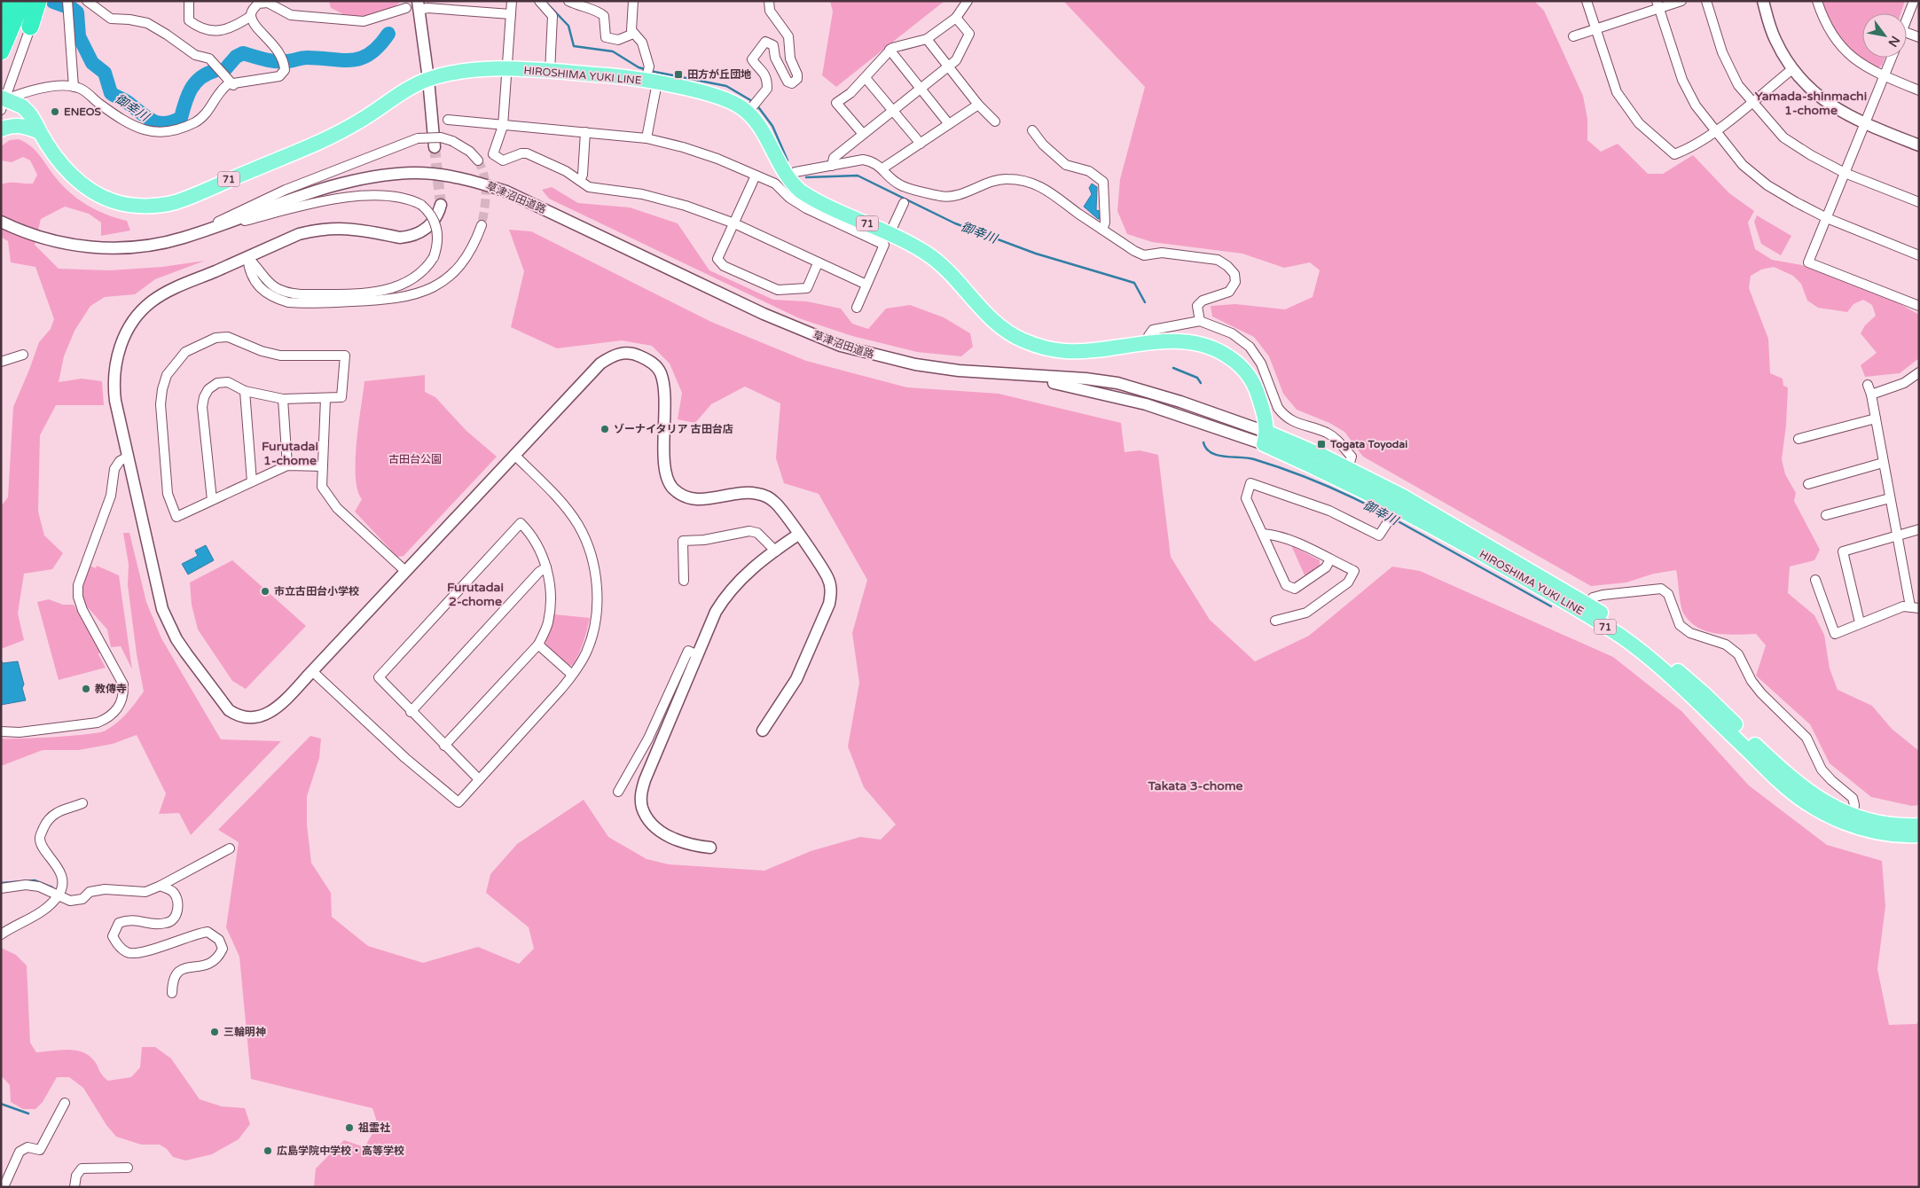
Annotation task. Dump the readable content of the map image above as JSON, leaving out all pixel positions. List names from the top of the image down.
{
  "streets": {
    "main road": ["HIROSHIMA YUKI LINE", "71"],
    "street": ["草津沼田道路"]
  },
  "crossings": [
    ["HIROSHIMA YUKI LINE", "草津沼田道路"]
  ],
  "districts": [
    "Yamada-shinmachi 1-chome",
    "Furutadai 1-chome",
    "Furutadai 2-chome",
    "Takata 3-chome"
  ],
  "water": ["御幸川"],
  "parks": ["古田台公園"],
  "places": {
    "transit": ["田方が丘団地", "Togata Toyodai"],
    "other": [
      "ENEOS",
      "ゾーナイタリア 古田台店",
      "市立古田台小学校",
      "教傳寺",
      "三輪明神",
      "祖霊社",
      "広島学院中学校・高等学校"
    ]
  },
  "north": "bottom right"
}
